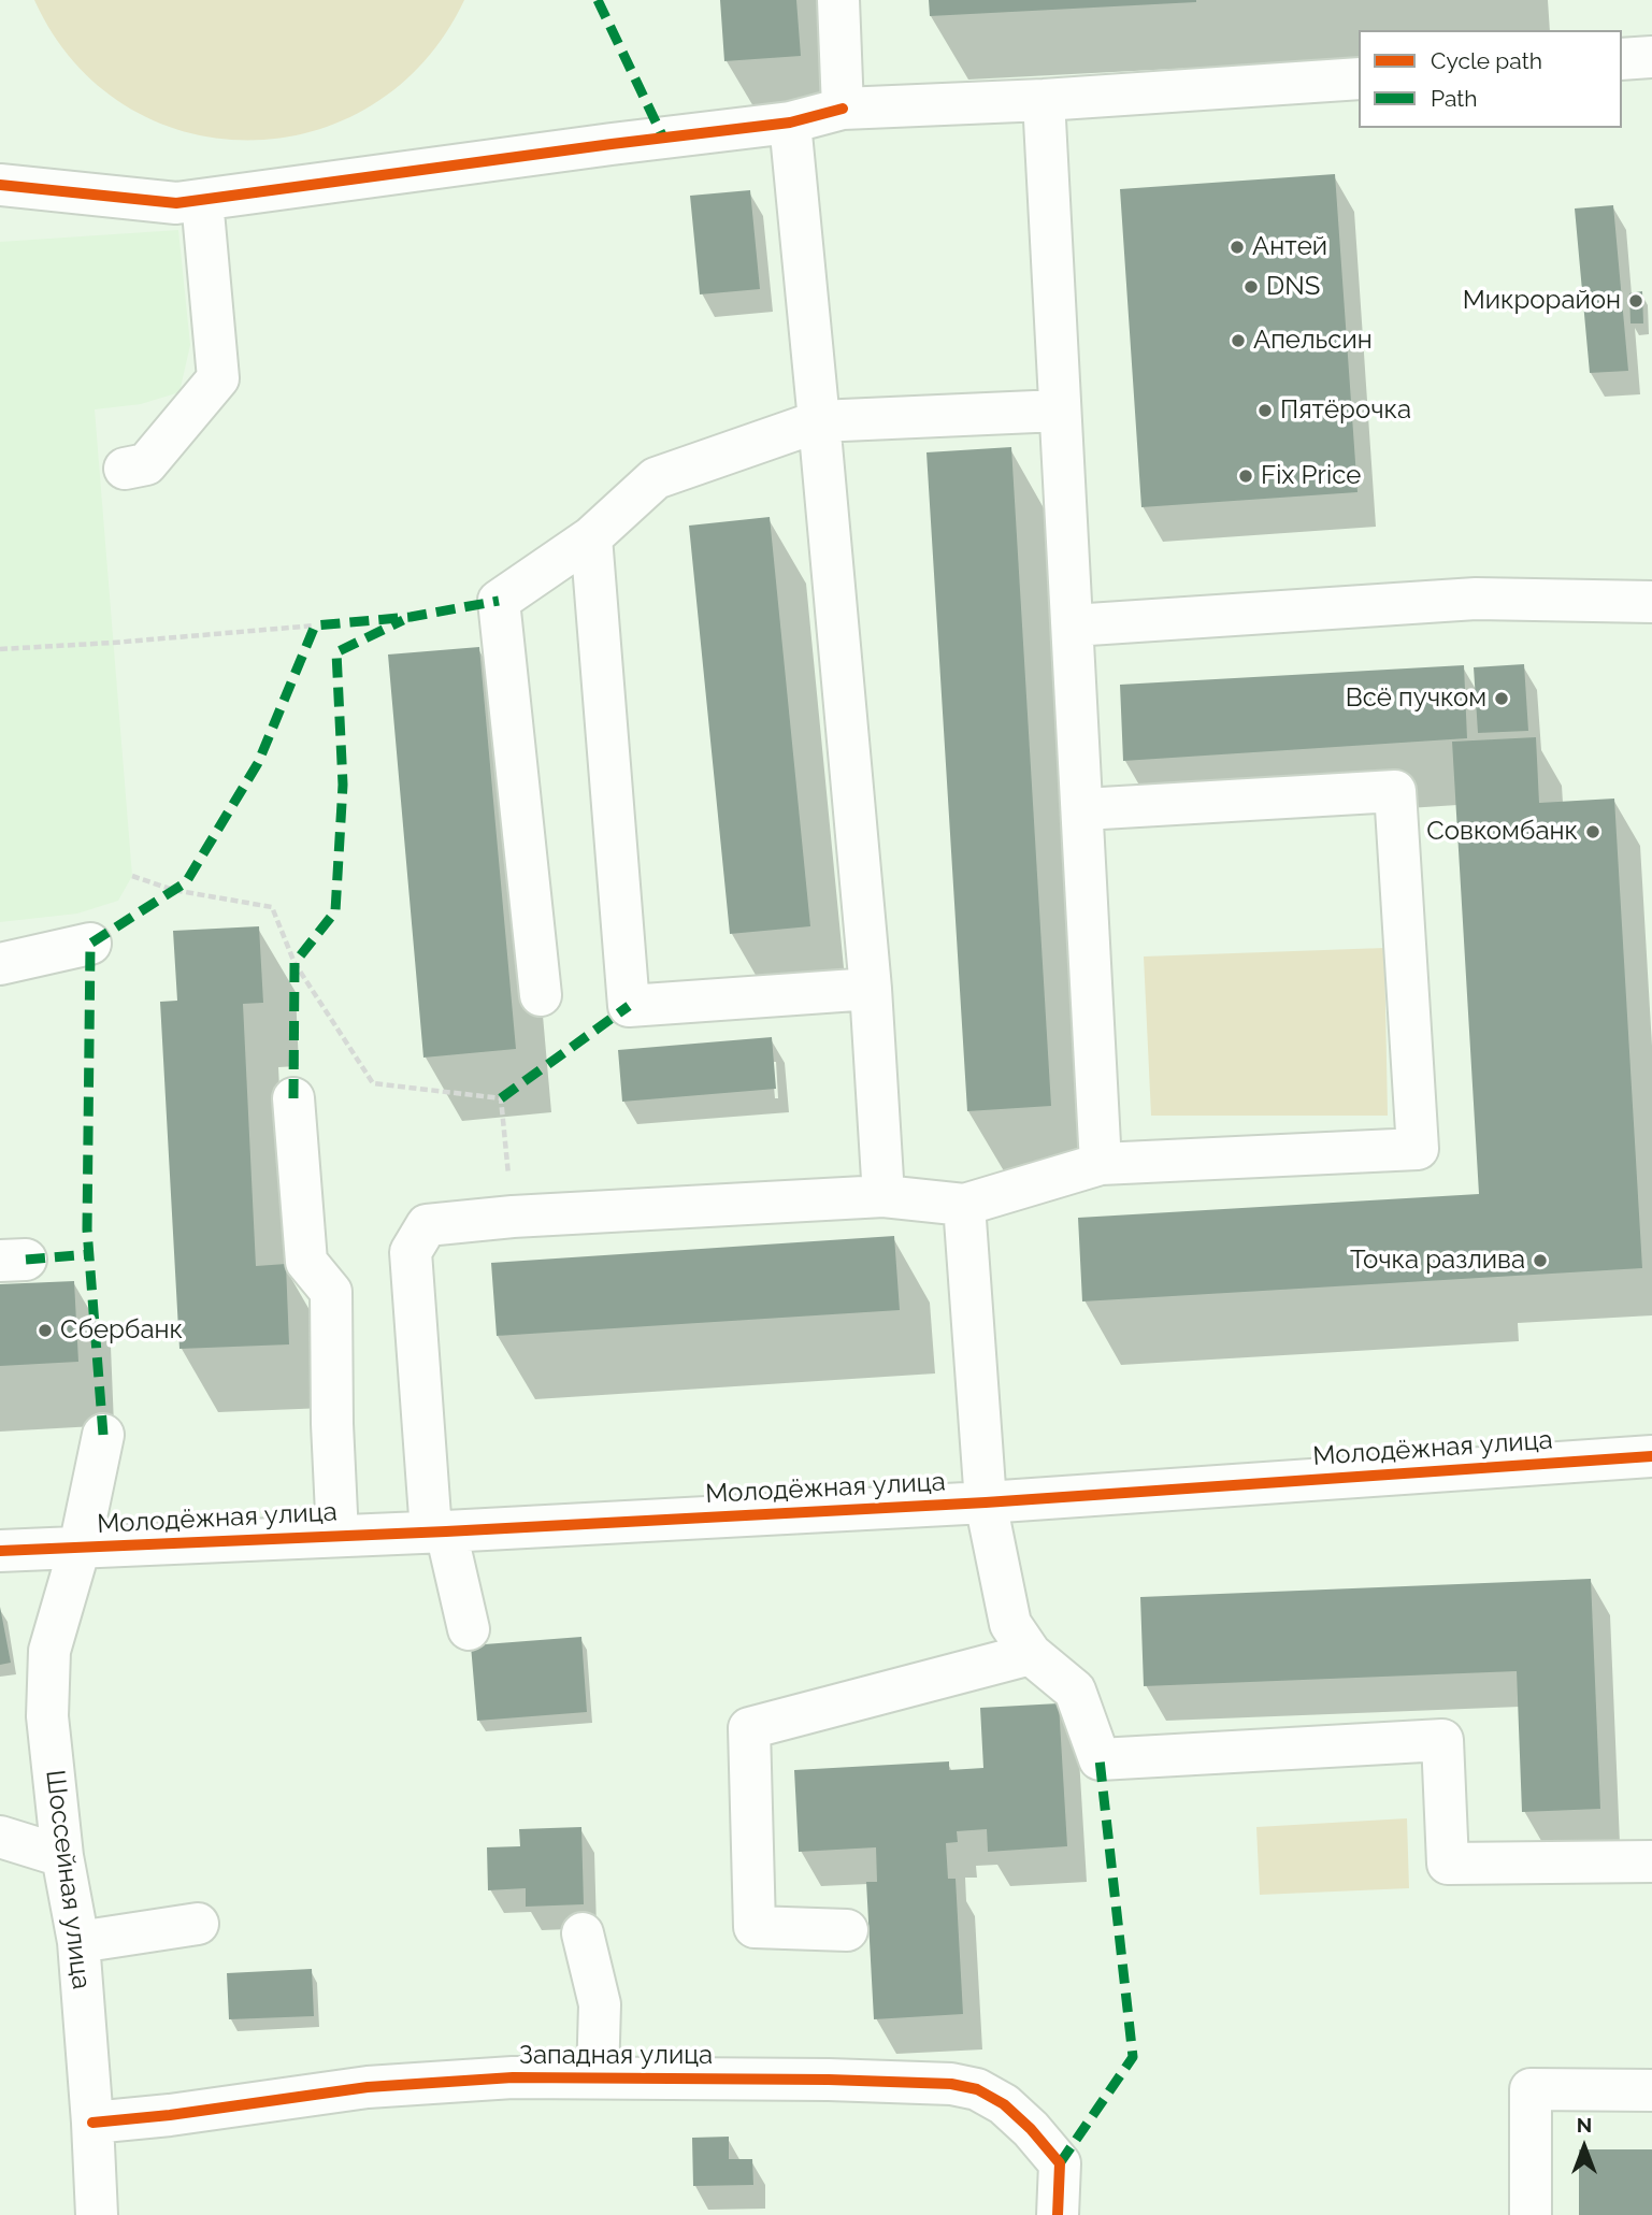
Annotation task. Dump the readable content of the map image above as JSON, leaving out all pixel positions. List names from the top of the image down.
{
  "streets": {
    "street": ["Молодёжная улица", "Шоссейная улица", "Западная улица"]
  },
  "crossings": [
    ["Молодёжная улица", "Шоссейная улица"],
    ["Шоссейная улица", "Западная улица"]
  ],
  "places": [
    "Антей",
    "DNS",
    "Микрорайон",
    "Апельсин",
    "Пятёрочка",
    "Fix Price",
    "Всё пучком",
    "Совкомбанк",
    "Точка разлива",
    "Сбербанк"
  ],
  "legend": ["Cycle path", "Path"],
  "north": "top"
}
